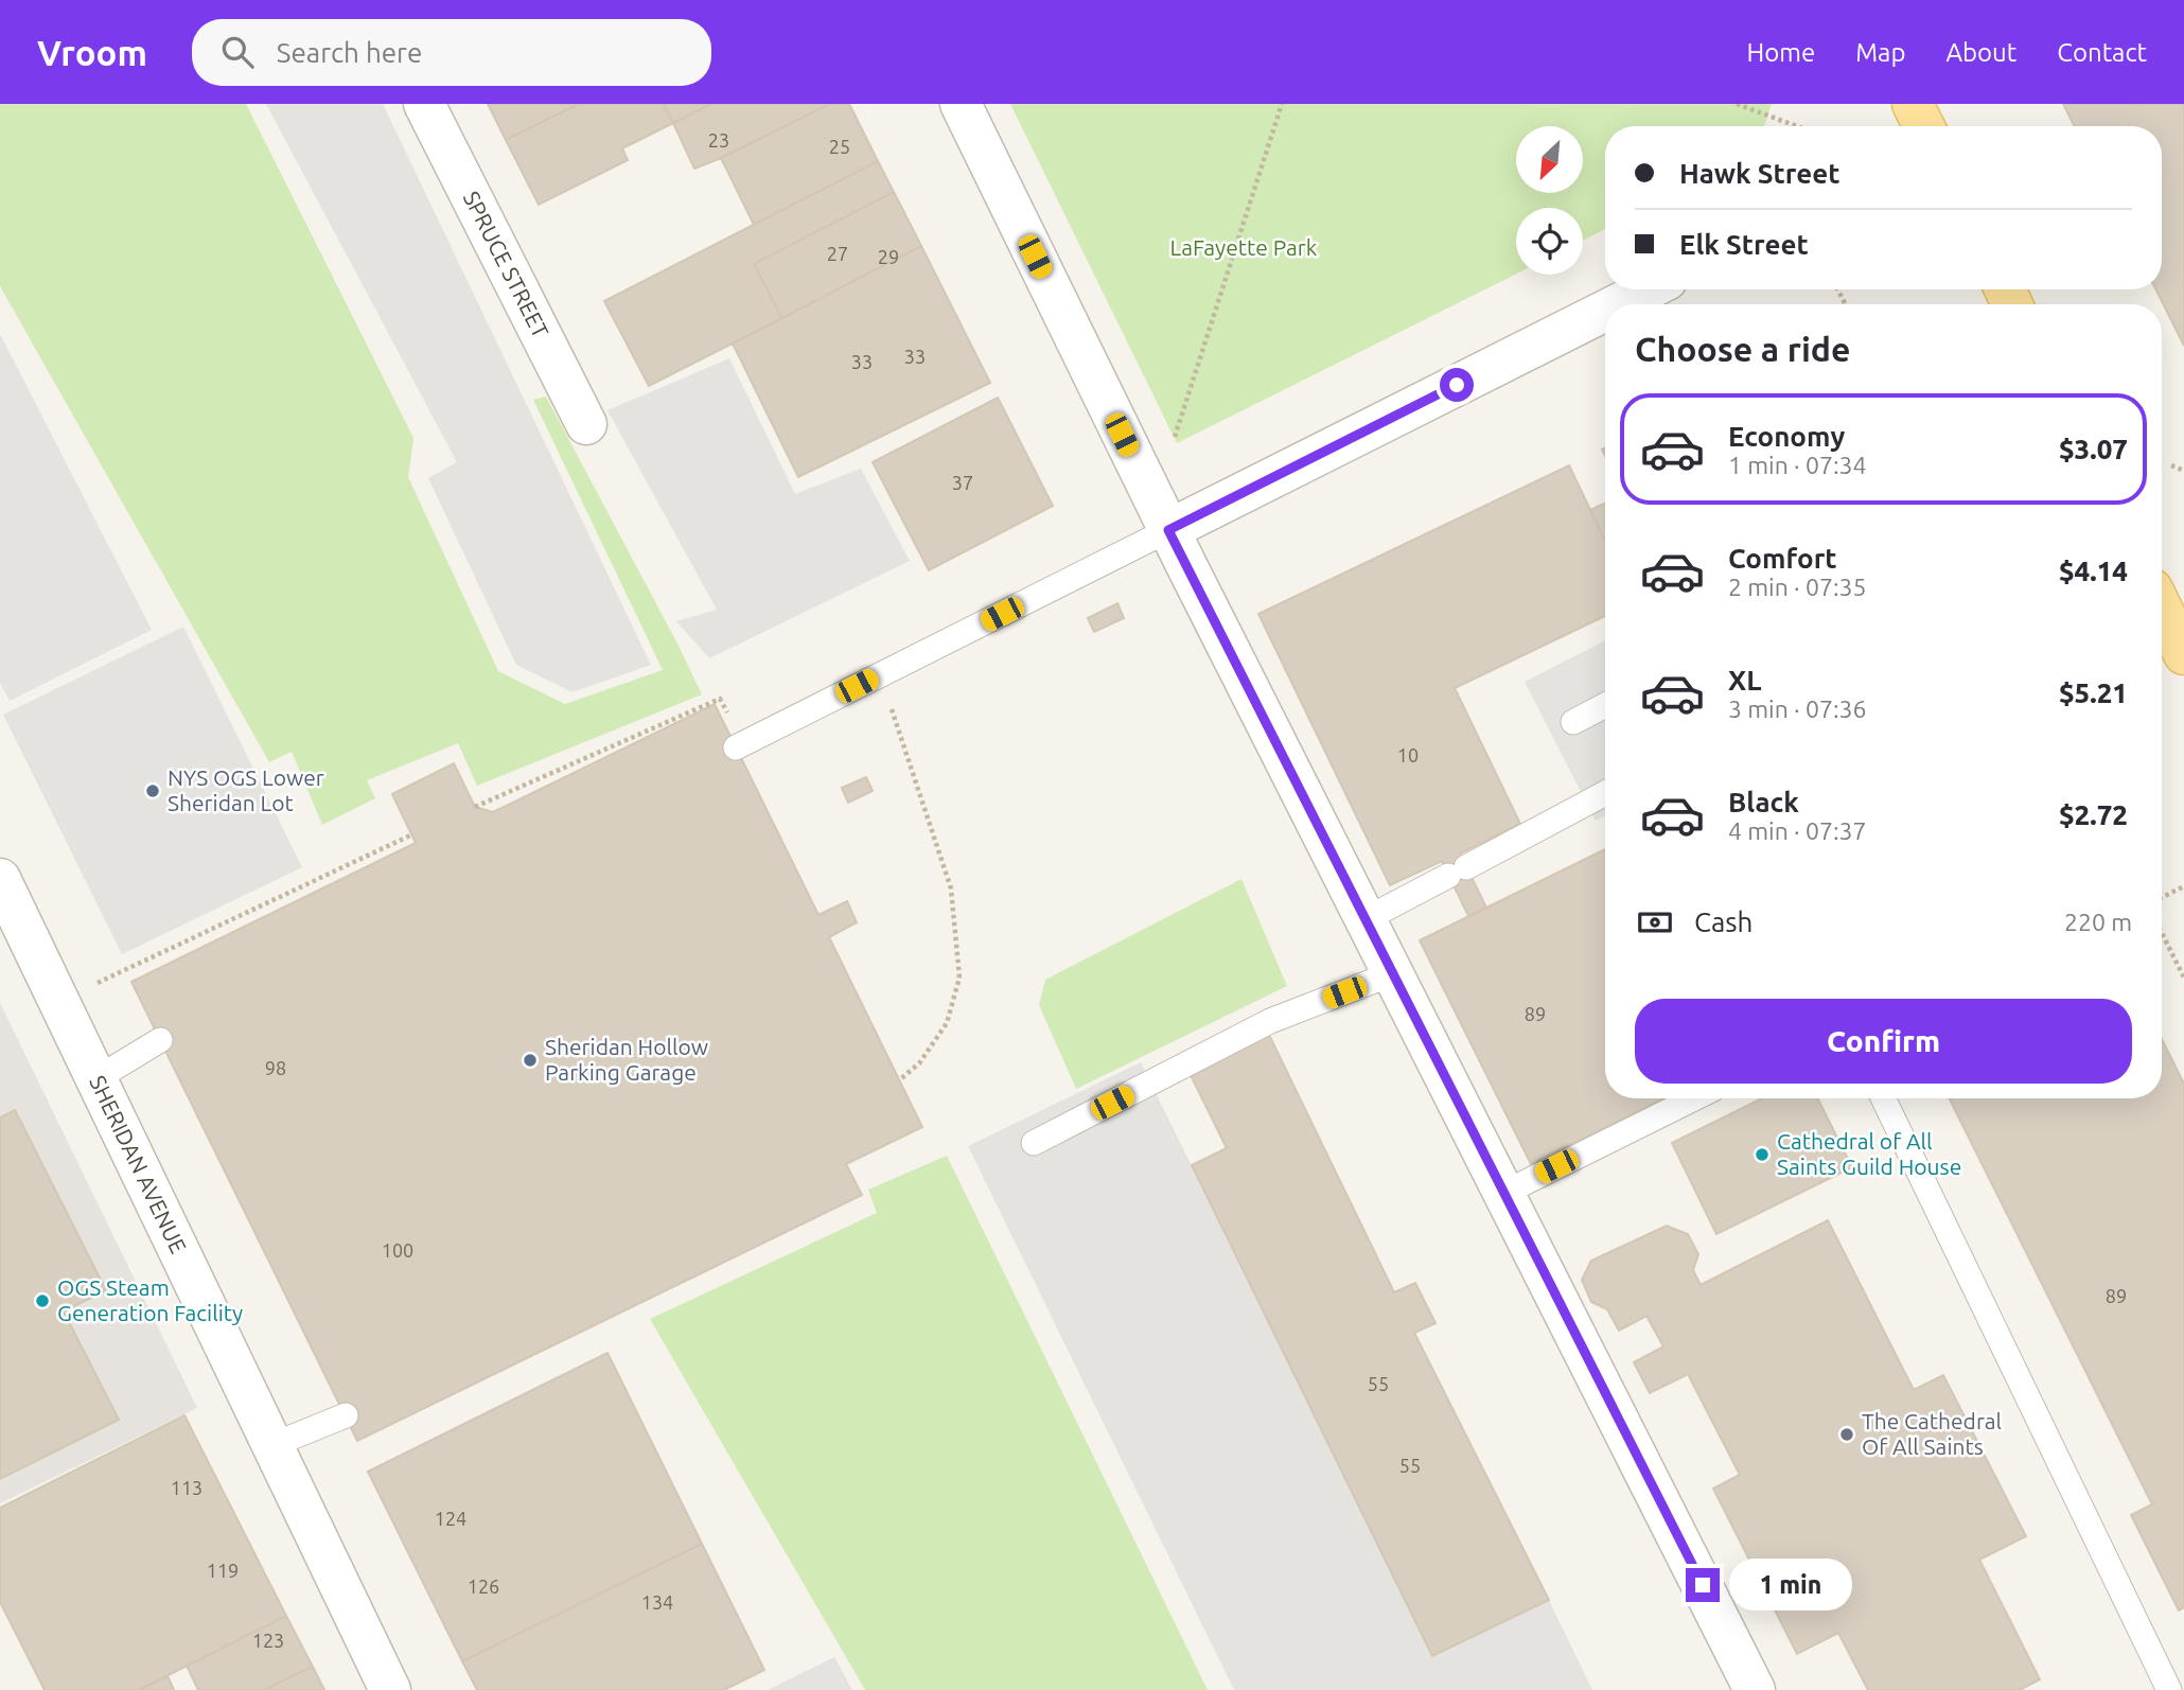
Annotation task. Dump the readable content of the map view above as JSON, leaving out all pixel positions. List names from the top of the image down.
{
  "streets": {
    "street": ["SPRUCE STREET", "SHERIDAN AVENUE"]
  },
  "parks": ["LaFayette Park"],
  "places": [
    "NYS OGS Lower Sheridan Lot",
    "Sheridan Hollow Parking Garage",
    "Cathedral of All Saints Guild House",
    "OGS Steam Generation Facility",
    "The Cathedral Of All Saints"
  ],
  "house_numbers": [
    "23",
    "25",
    "27",
    "29",
    "33",
    "33",
    "37",
    "10",
    "89",
    "98",
    "100",
    "89",
    "55",
    "55",
    "113",
    "124",
    "119",
    "126",
    "134",
    "123"
  ],
  "north": "bottom left",
  "page": {
    "header": "Vroom",
    "search": "Search here",
    "nav": [
      "Home",
      "Map",
      "About",
      "Contact"
    ],
    "banner": ["Hawk Street", "Elk Street"],
    "heading": "Choose a ride",
    "list": [
      {
        "name": "Economy",
        "note": "1 min · 07:34",
        "value": "$3.07"
      },
      {
        "name": "Comfort",
        "note": "2 min · 07:35",
        "value": "$4.14"
      },
      {
        "name": "XL",
        "note": "3 min · 07:36",
        "value": "$5.21"
      },
      {
        "name": "Black",
        "note": "4 min · 07:37",
        "value": "$2.72"
      }
    ],
    "pay": ["Cash", "220 m"],
    "buttons": "Confirm",
    "bubble": "1 min"
  }
}
